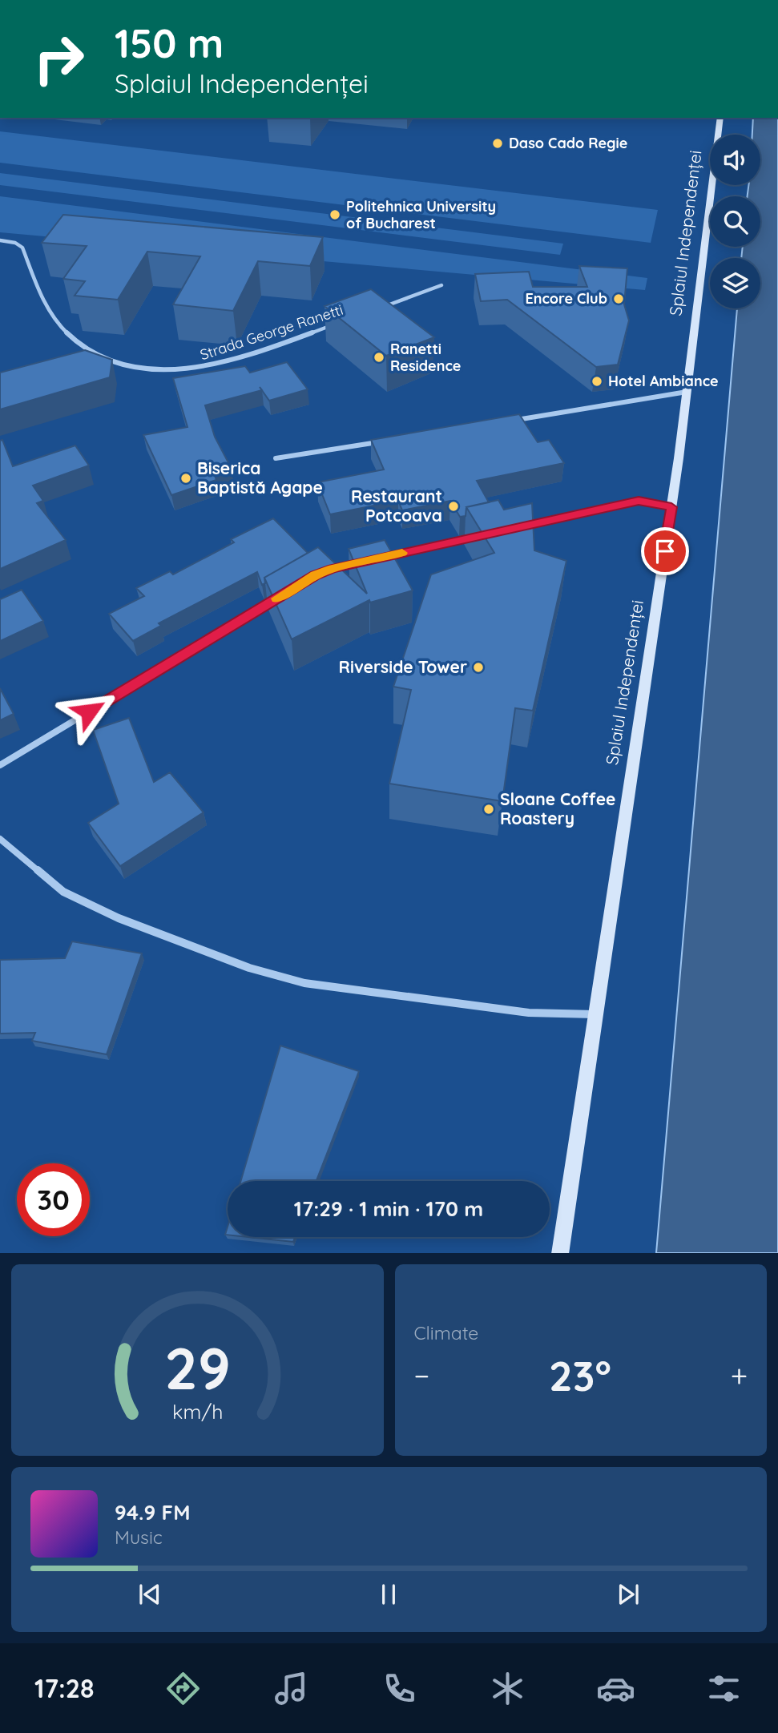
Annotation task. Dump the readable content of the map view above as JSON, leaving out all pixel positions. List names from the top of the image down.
{
  "streets": {
    "main road": ["Splaiul Independenței"],
    "street": ["Strada George Ranetti"]
  },
  "places": [
    "Daso Cado Regie",
    "Politehnica University of Bucharest",
    "Encore Club",
    "Ranetti Residence",
    "Hotel Ambiance",
    "Biserica Baptistă Agape",
    "Restaurant Potcoava",
    "Riverside Tower",
    "Sloane Coffee Roastery"
  ],
  "page": {
    "turn": ["150 m", "Splaiul Independenței"],
    "limit": "30",
    "trip": "17:29 · 1 min · 170 m",
    "tile": "Climate",
    "heat": ["−", "23°", "+"],
    "song": ["94.9 FM", "Music"],
    "tabs": "17:28",
    "gauge": ["29", "km/h"]
  }
}
